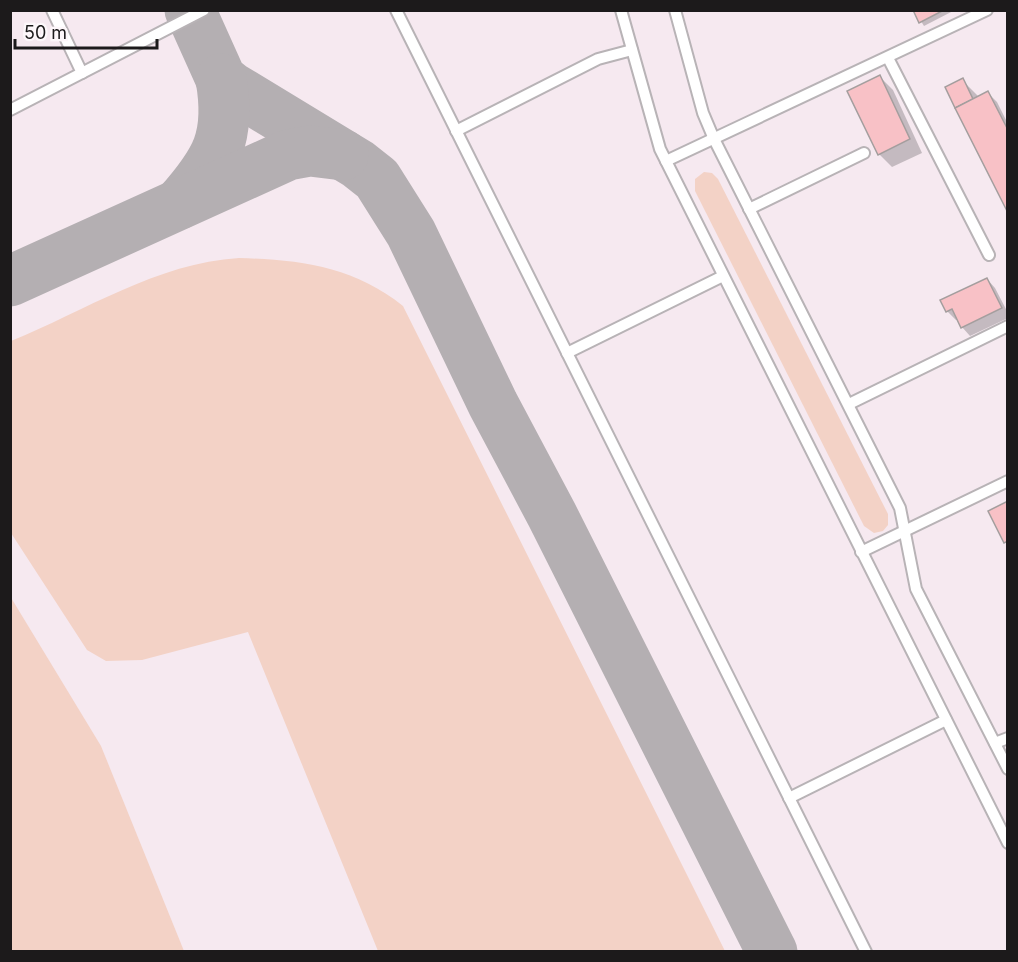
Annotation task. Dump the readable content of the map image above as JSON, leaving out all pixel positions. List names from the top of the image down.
{
  "scale_bar": "50 m"
}
